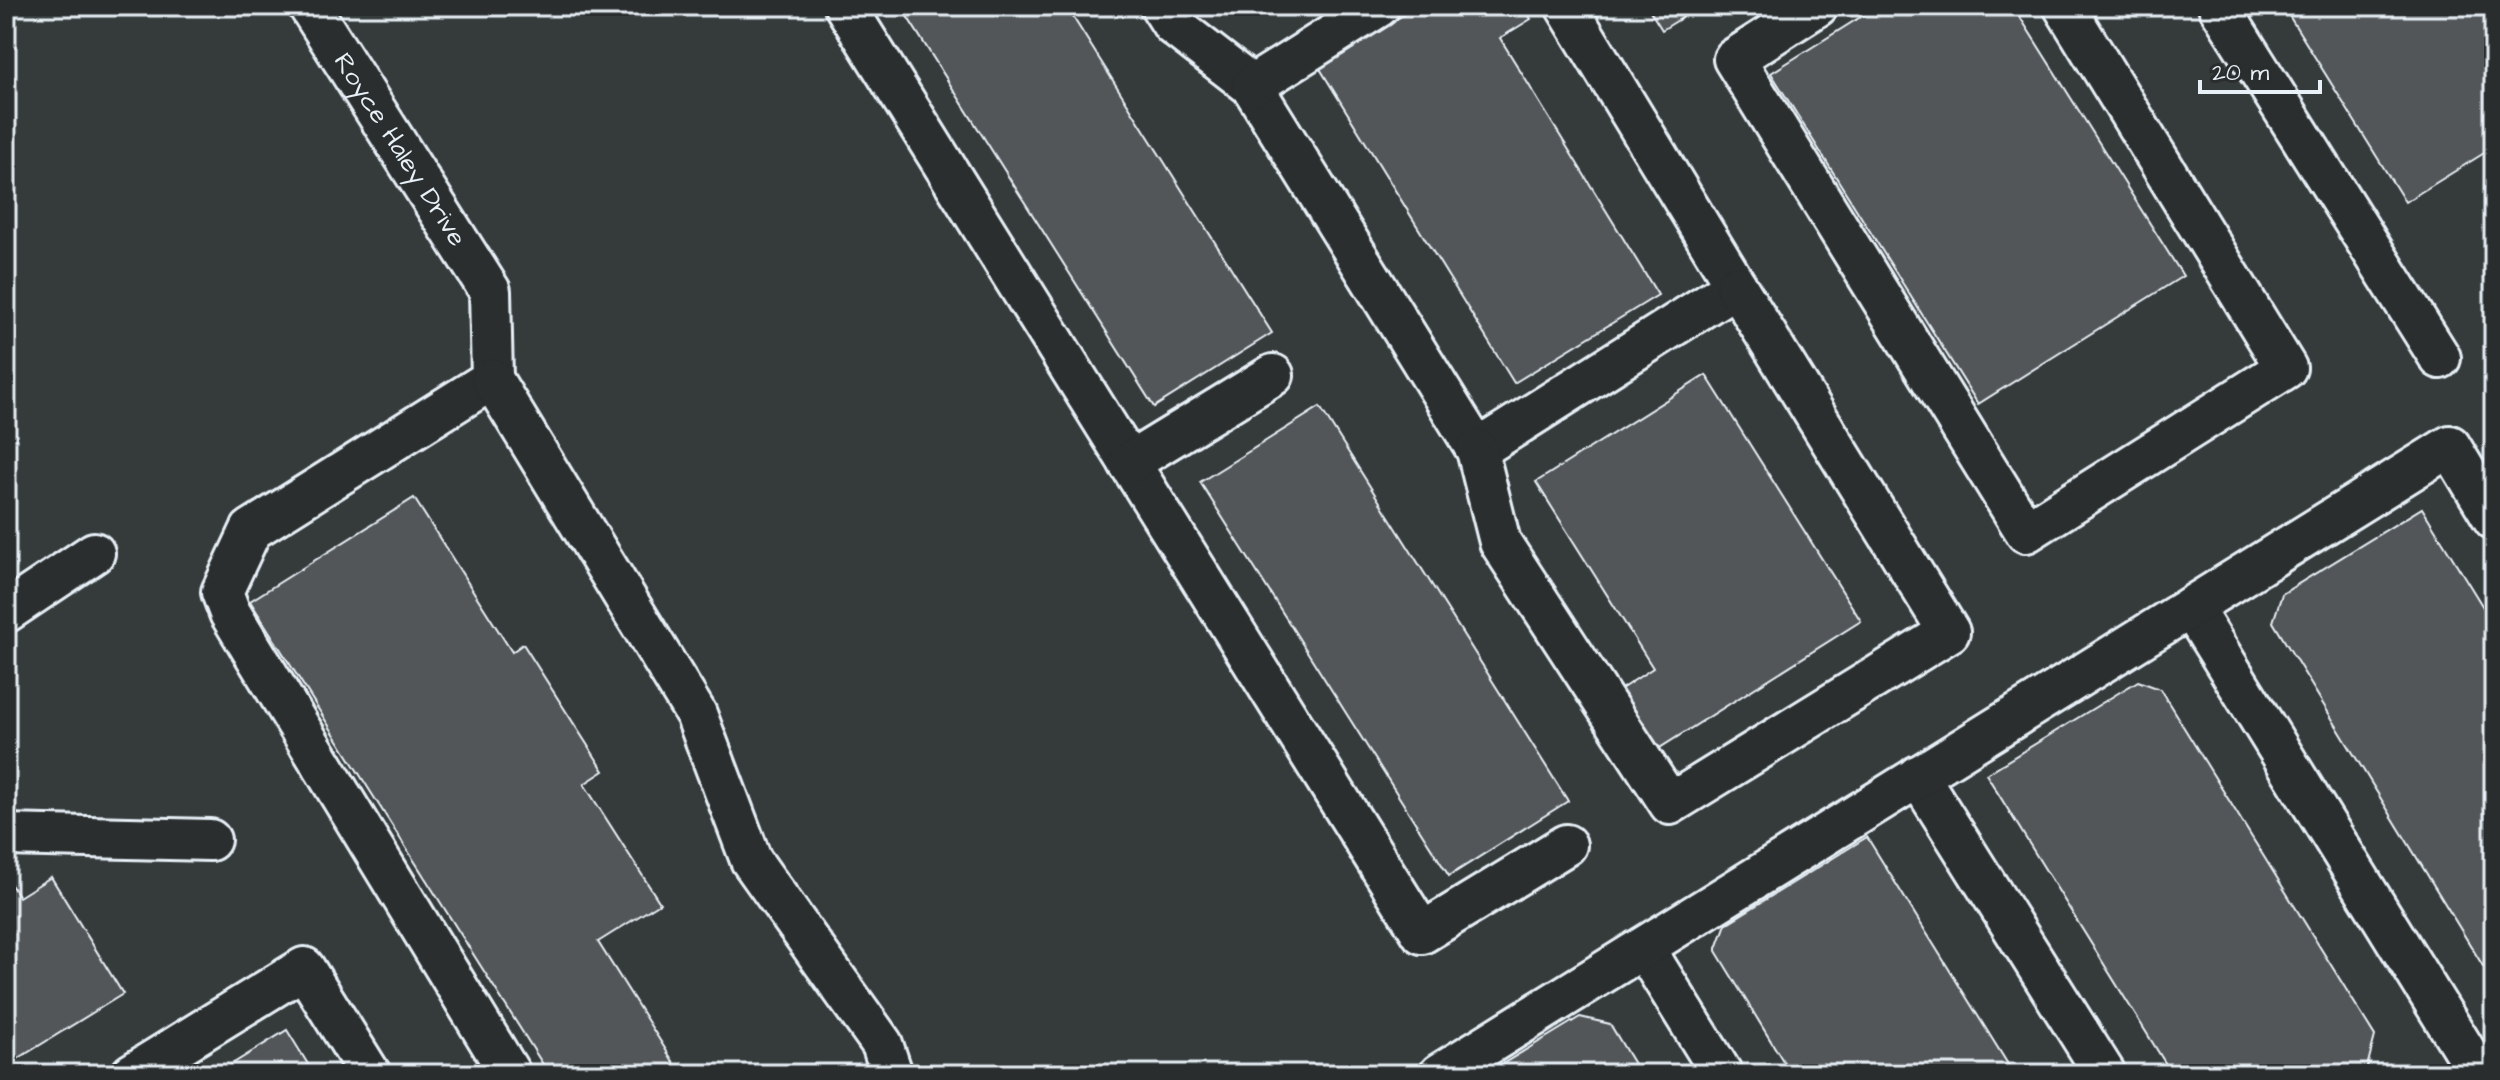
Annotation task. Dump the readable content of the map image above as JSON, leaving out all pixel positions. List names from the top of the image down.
{
  "streets": {
    "street": ["Royce Haley Drive"]
  },
  "scale_bar": "20 m"
}
